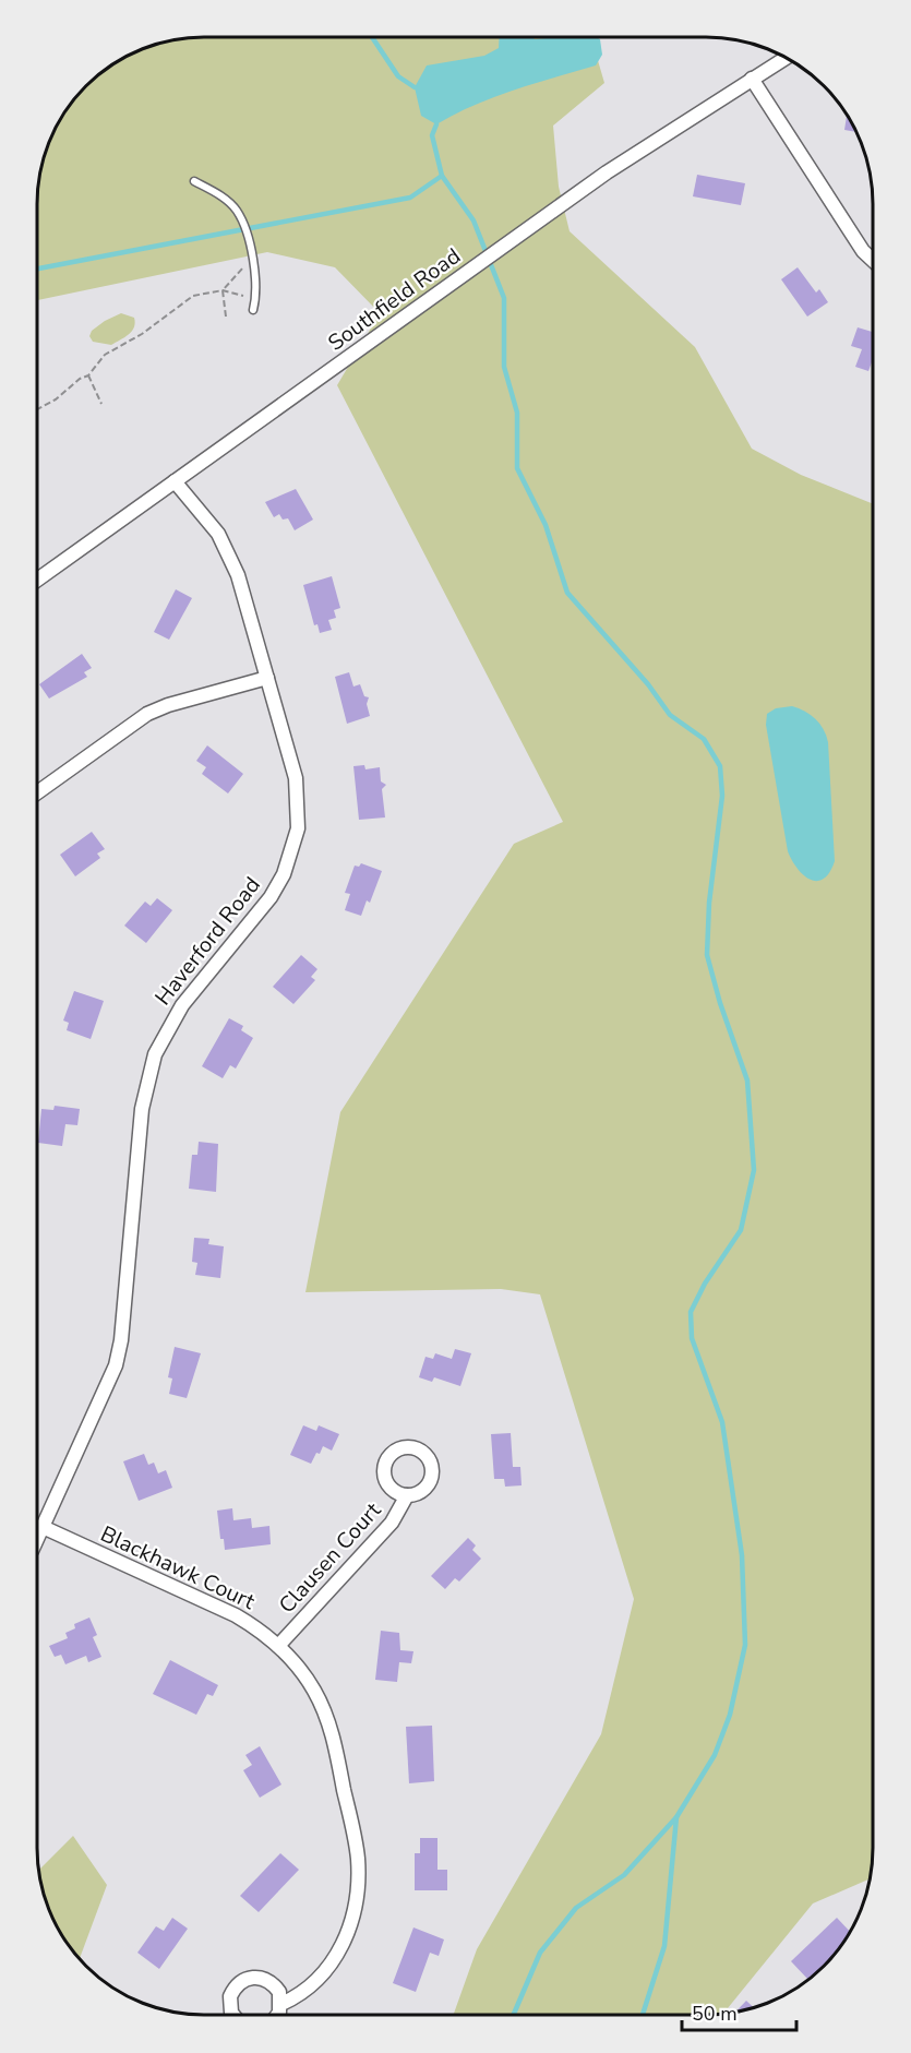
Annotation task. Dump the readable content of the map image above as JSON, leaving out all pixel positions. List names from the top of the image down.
{
  "streets": {
    "street": [
      "Southfield Road",
      "Haverford Road",
      "Clausen Court",
      "Blackhawk Court"
    ]
  },
  "crossings": [
    ["Southfield Road", "Haverford Road"],
    ["Haverford Road", "Blackhawk Court"],
    ["Clausen Court", "Blackhawk Court"]
  ],
  "scale_bar": "50 m"
}
